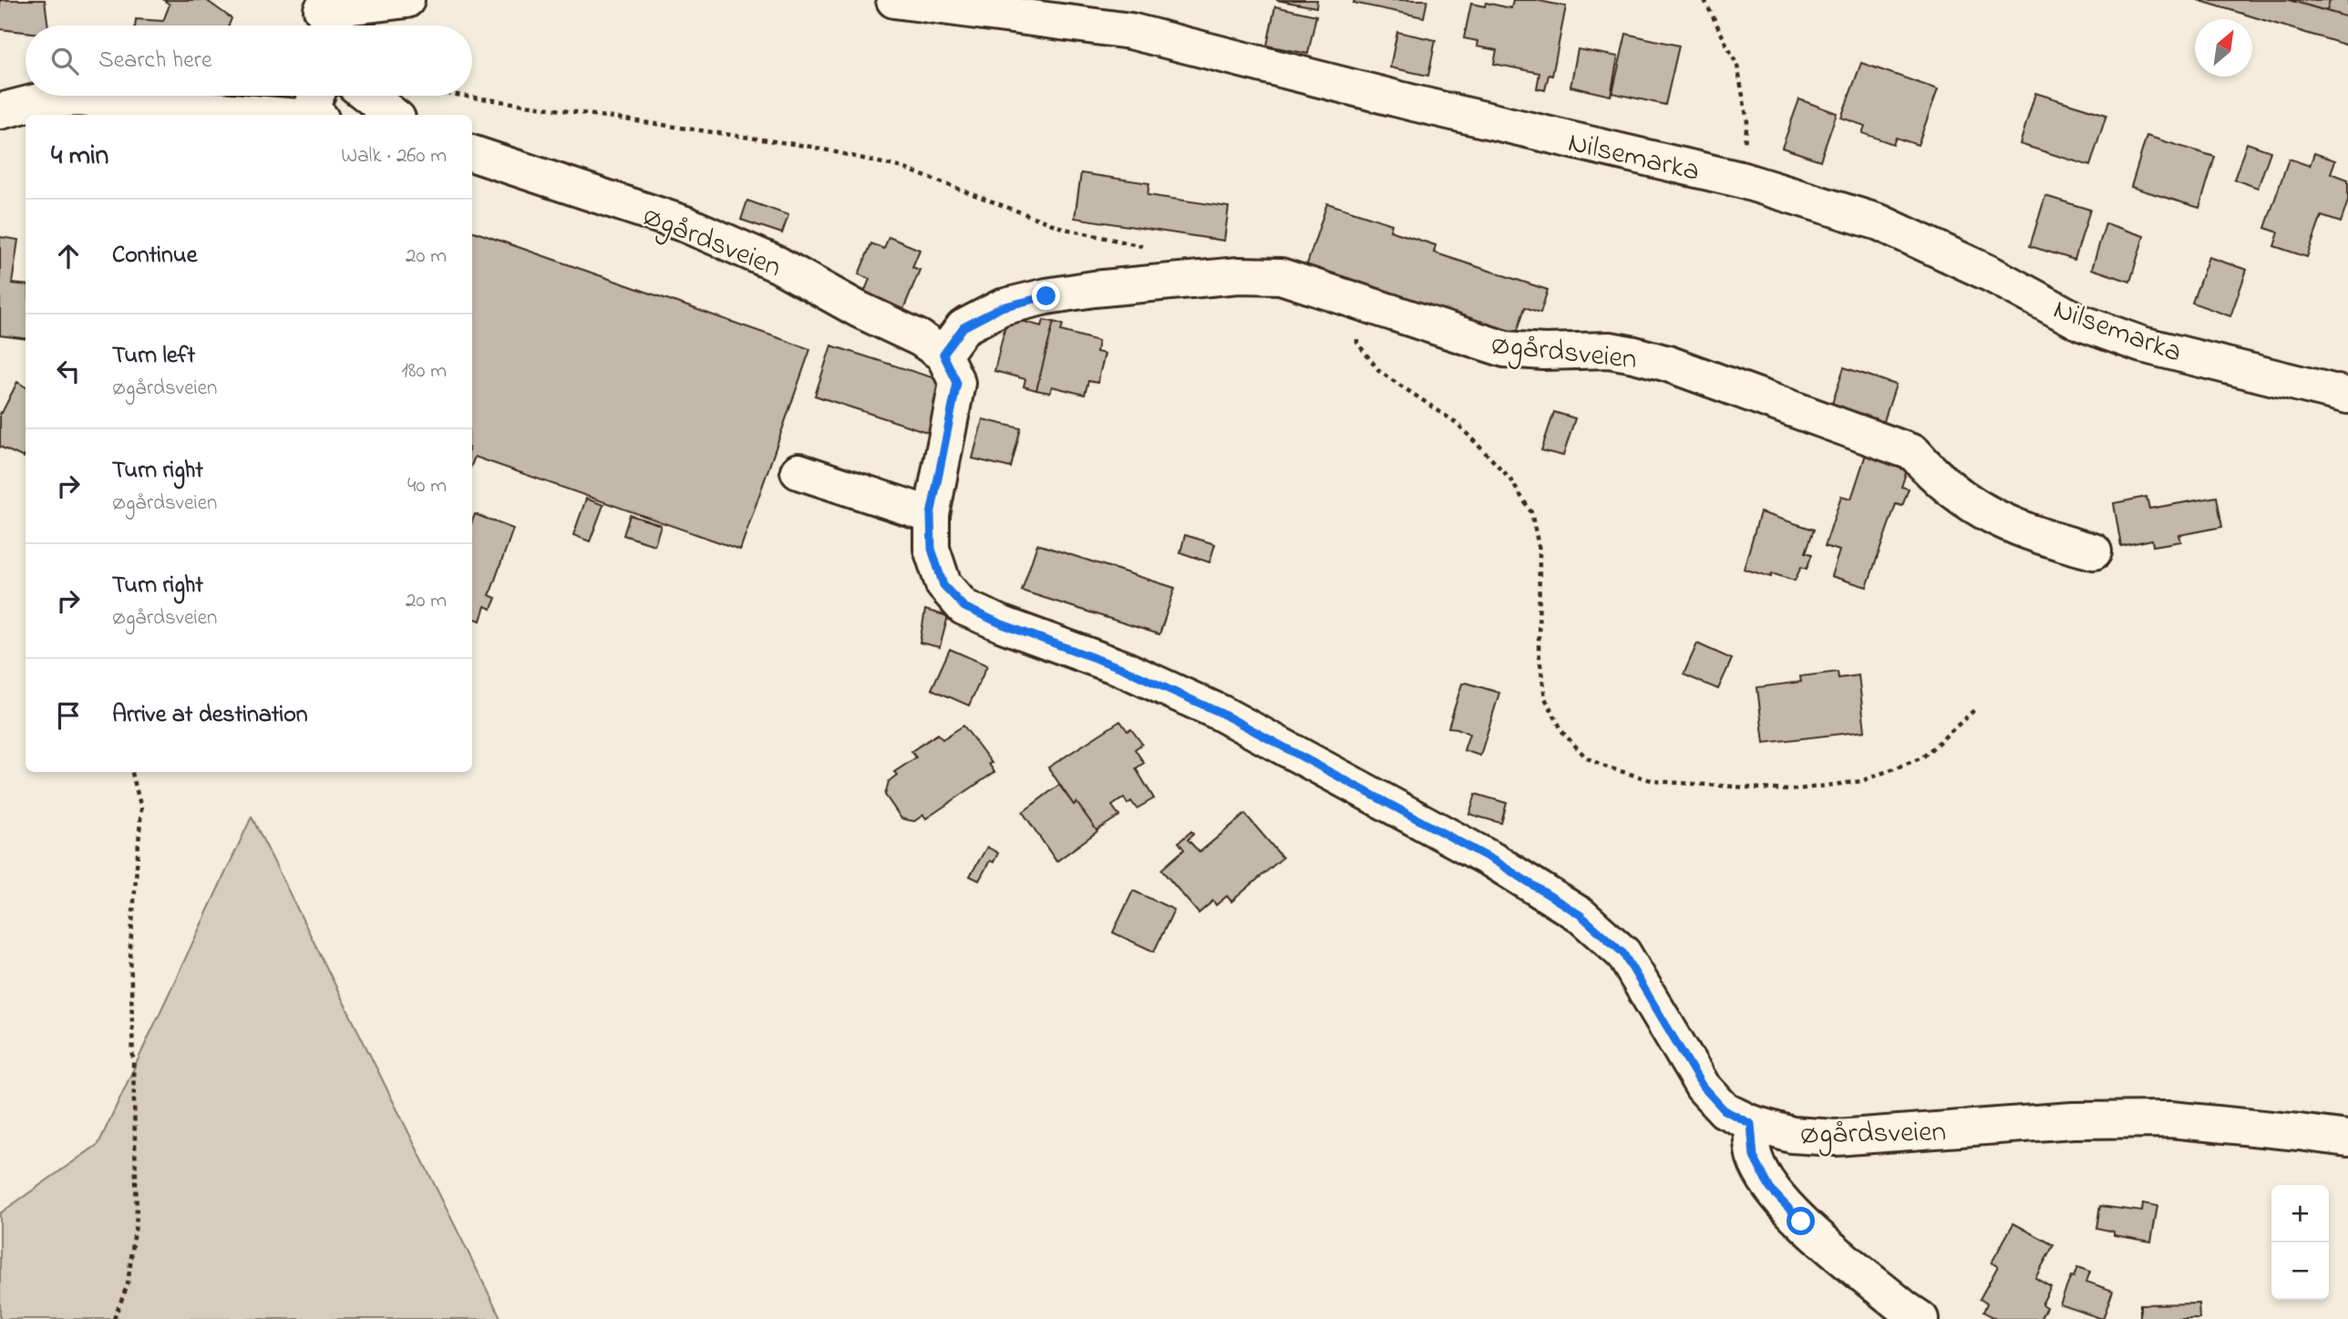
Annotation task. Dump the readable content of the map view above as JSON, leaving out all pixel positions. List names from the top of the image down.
{
  "streets": {
    "street": ["Nilsemarka", "Øgårdsveien"]
  },
  "north": "top right",
  "page": {
    "search": "Search here",
    "heading": ["4 min", "Walk · 260 m"],
    "list": [
      ["Continue", "20 m"],
      ["Turn left", "Øgårdsveien", "180 m"],
      ["Turn right", "Øgårdsveien", "40 m"],
      ["Turn right", "Øgårdsveien", "20 m"],
      "Arrive at destination"
    ],
    "map_buttons": ["+", "−"]
  }
}
